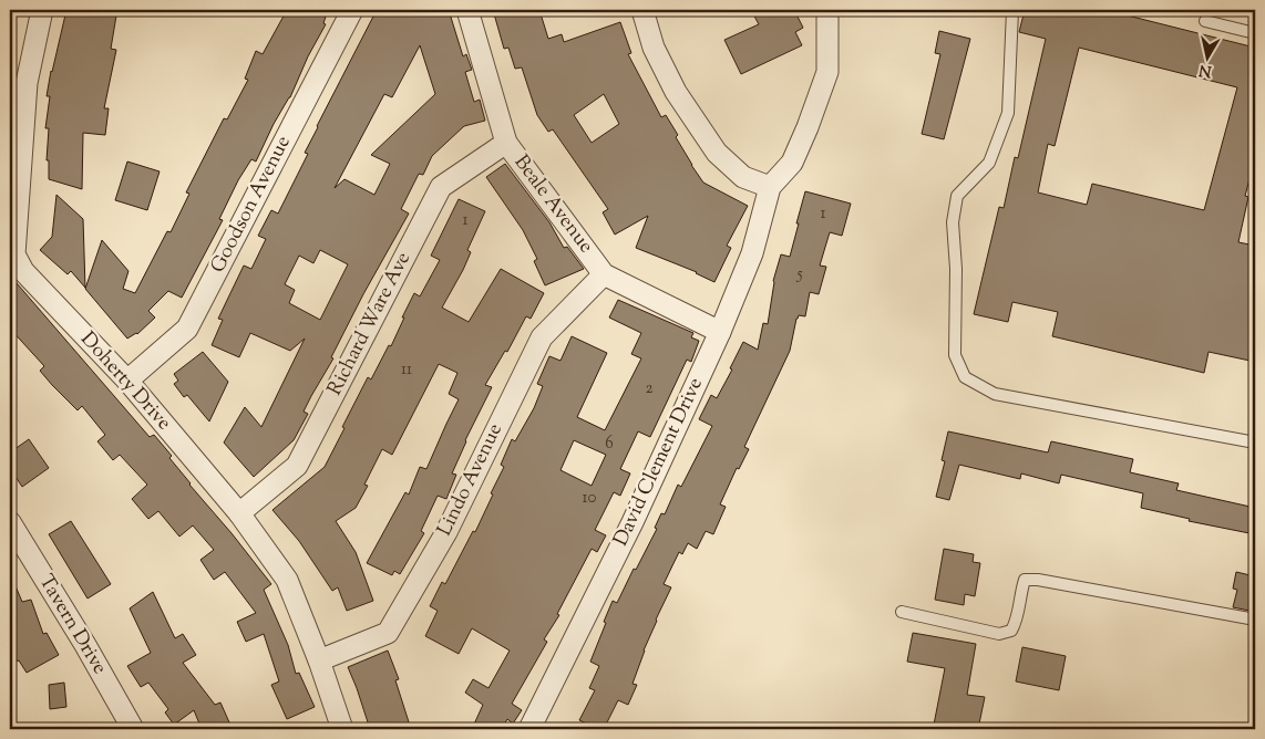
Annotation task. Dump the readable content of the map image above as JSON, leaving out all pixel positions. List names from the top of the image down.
{
  "streets": {
    "street": [
      "Goodson Avenue",
      "Beale Avenue",
      "Richard Ware Ave",
      "Doherty Drive",
      "David Clement Drive",
      "Lindo Avenue",
      "Tavern Drive"
    ]
  },
  "crossings": [
    ["Goodson Avenue", "Doherty Drive"],
    ["Beale Avenue", "Richard Ware Ave"],
    ["Beale Avenue", "David Clement Drive"],
    ["Beale Avenue", "Lindo Avenue"],
    ["Richard Ware Ave", "Doherty Drive"],
    ["Doherty Drive", "Lindo Avenue"]
  ],
  "house_numbers": [
    "1",
    "1",
    "5",
    "11",
    "2",
    "6",
    "10"
  ],
  "north": "bottom"
}
